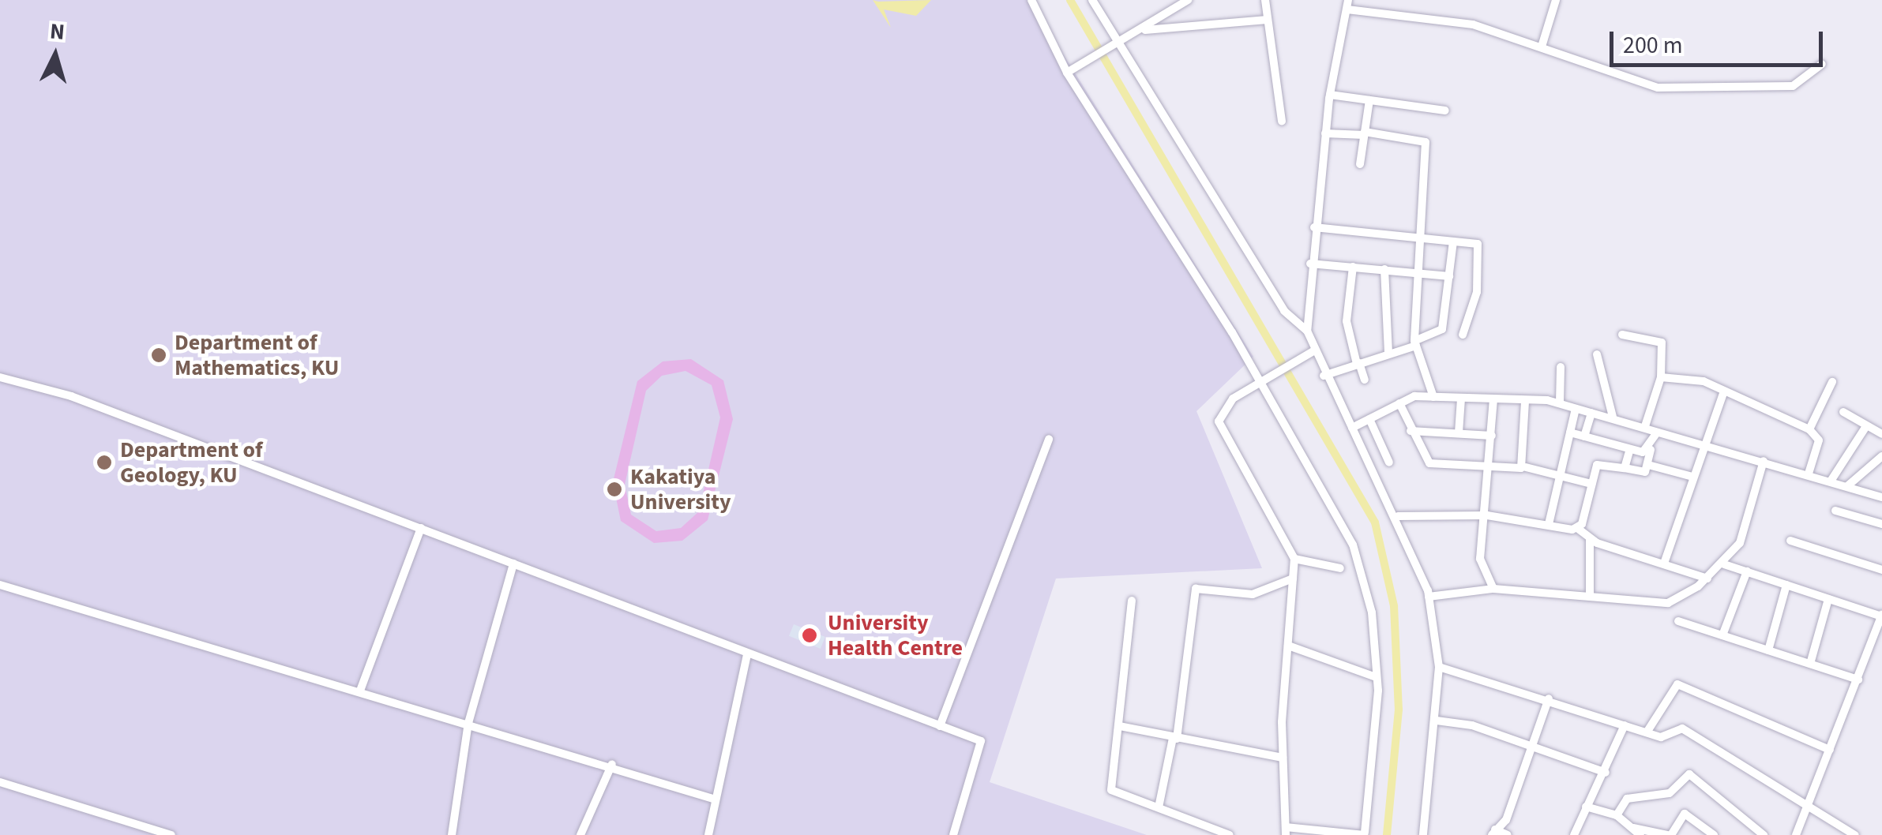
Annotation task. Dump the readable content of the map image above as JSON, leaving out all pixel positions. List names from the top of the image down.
{
  "places": [
    "Department of Mathematics, KU",
    "Department of Geology, KU",
    "Kakatiya University",
    "University Health Centre"
  ],
  "scale_bar": "200 m",
  "north": "top"
}
